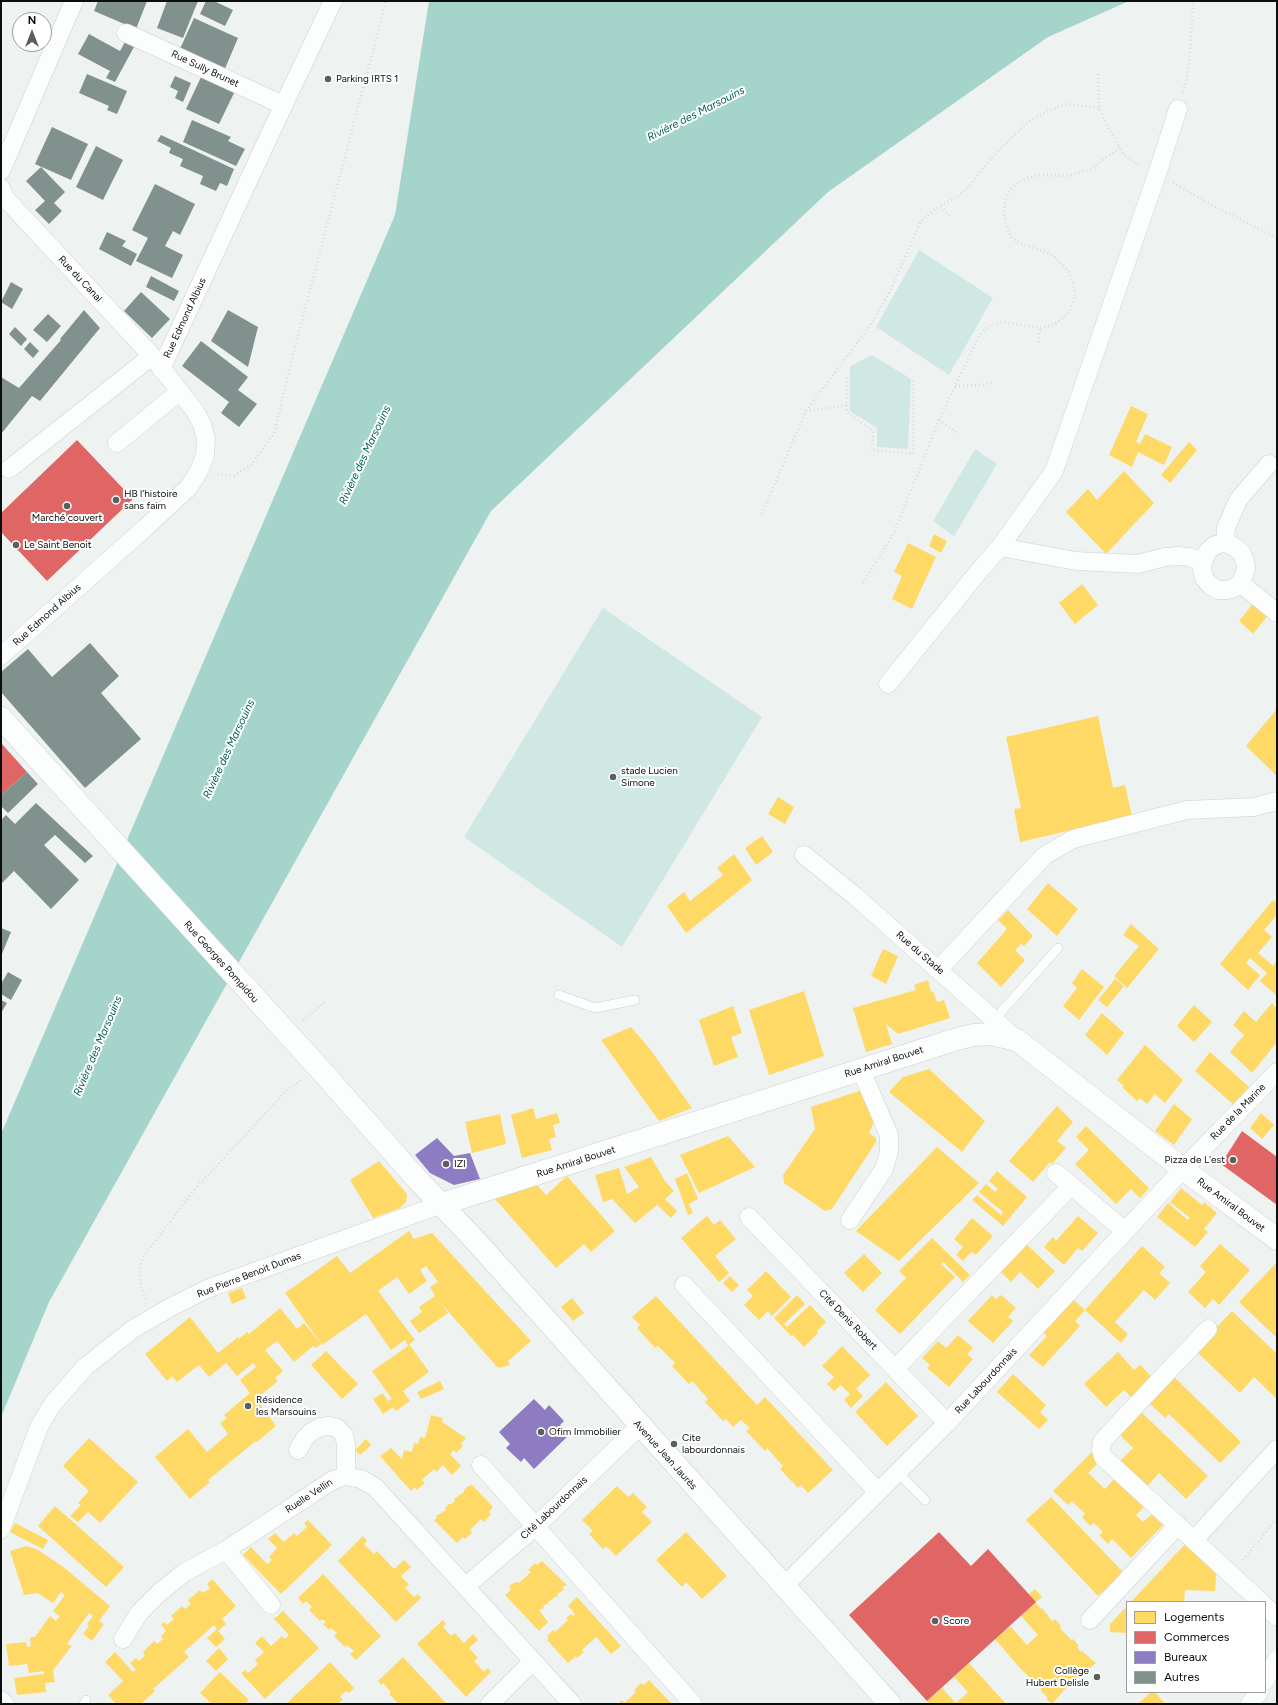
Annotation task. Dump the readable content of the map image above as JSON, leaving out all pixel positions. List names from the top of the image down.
{
  "streets": {
    "main road": ["Rue Georges Pompidou", "Rue Amiral Bouvet", "Avenue Jean Jaurès"],
    "street": [
      "Rue Sully Brunet",
      "Rue du Canal",
      "Rue Edmond Albius",
      "Rue du Stade",
      "Rue de la Marine",
      "Rue Pierre Benoit Dumas",
      "Cité Denis Robert",
      "Rue Labourdonnais",
      "Ruelle Vellin",
      "Cité Labourdonnais"
    ]
  },
  "crossings": [
    ["Rue Sully Brunet", "Rue Edmond Albius"],
    ["Rue du Canal", "Rue Edmond Albius"],
    ["Rue du Stade", "Rue Amiral Bouvet"],
    ["Rue Georges Pompidou", "Rue Amiral Bouvet"],
    ["Rue Georges Pompidou", "Rue Pierre Benoit Dumas"],
    ["Rue Georges Pompidou", "Avenue Jean Jaurès"],
    ["Rue Amiral Bouvet", "Rue de la Marine"],
    ["Rue Amiral Bouvet", "Rue Pierre Benoit Dumas"],
    ["Rue Amiral Bouvet", "Rue Labourdonnais"],
    ["Rue Amiral Bouvet", "Avenue Jean Jaurès"],
    ["Rue de la Marine", "Rue Labourdonnais"],
    ["Rue Pierre Benoit Dumas", "Avenue Jean Jaurès"],
    ["Cité Denis Robert", "Rue Labourdonnais"],
    ["Rue Labourdonnais", "Avenue Jean Jaurès"],
    ["Avenue Jean Jaurès", "Cité Labourdonnais"]
  ],
  "water": ["Rivière des Marsouins"],
  "places": [
    "Parking IRTS 1",
    "HB l'histoire sans faim",
    "Marché couvert",
    "Le Saint Benoit",
    "stade Lucien Simone",
    "Pizza de L'est",
    "IZI",
    "Résidence les Marsouins",
    "Ofim Immobilier",
    "Cite labourdonnais",
    "Score",
    "Collège Hubert Delisle"
  ],
  "legend": [
    "Logements",
    "Commerces",
    "Bureaux",
    "Autres"
  ],
  "north": "top"
}
